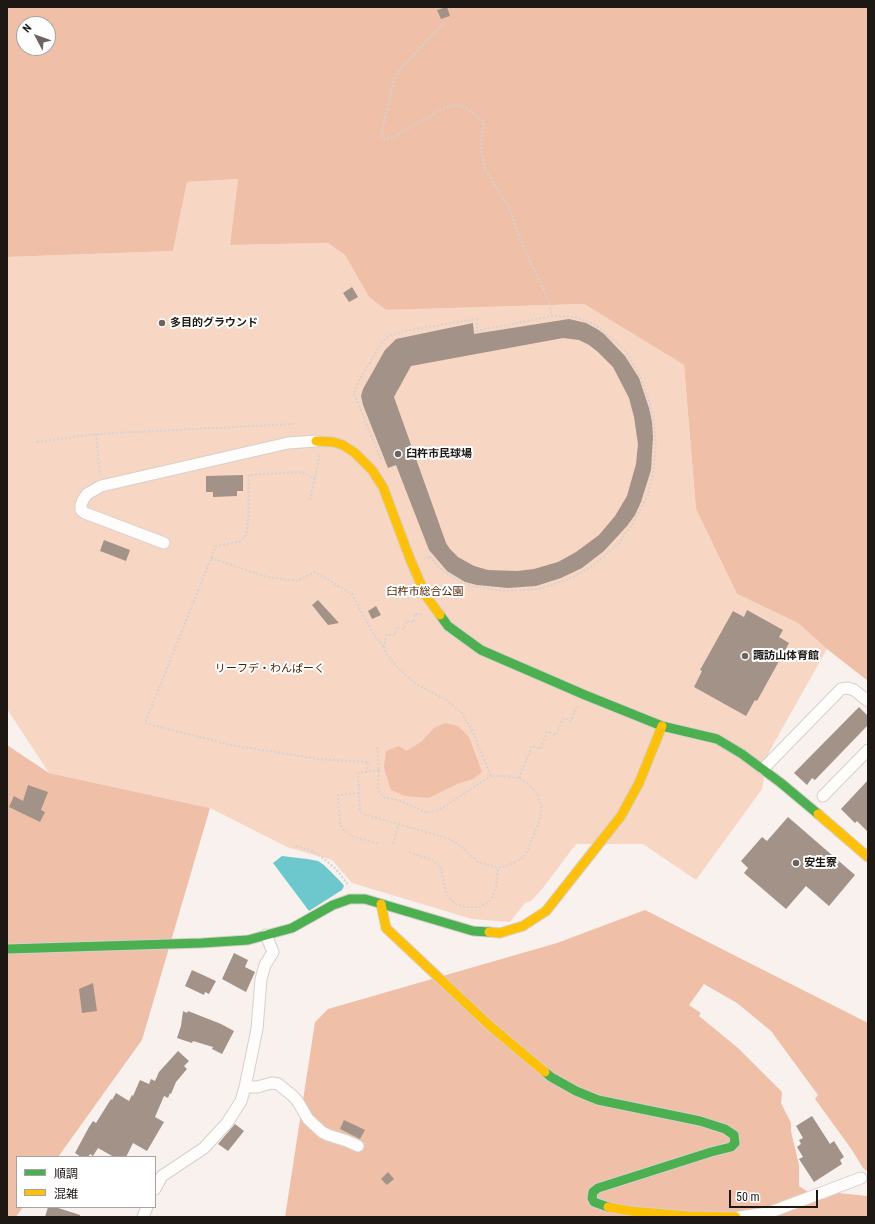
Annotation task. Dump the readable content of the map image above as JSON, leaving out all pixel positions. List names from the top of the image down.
{
  "parks": ["臼杵市総合公園", "リーフデ・わんぱーく"],
  "places": [
    "多目的グラウンド",
    "臼杵市民球場",
    "諏訪山体育館",
    "安生寮"
  ],
  "legend": ["順調", "混雑"],
  "scale_bar": "50 m",
  "north": "top left"
}
